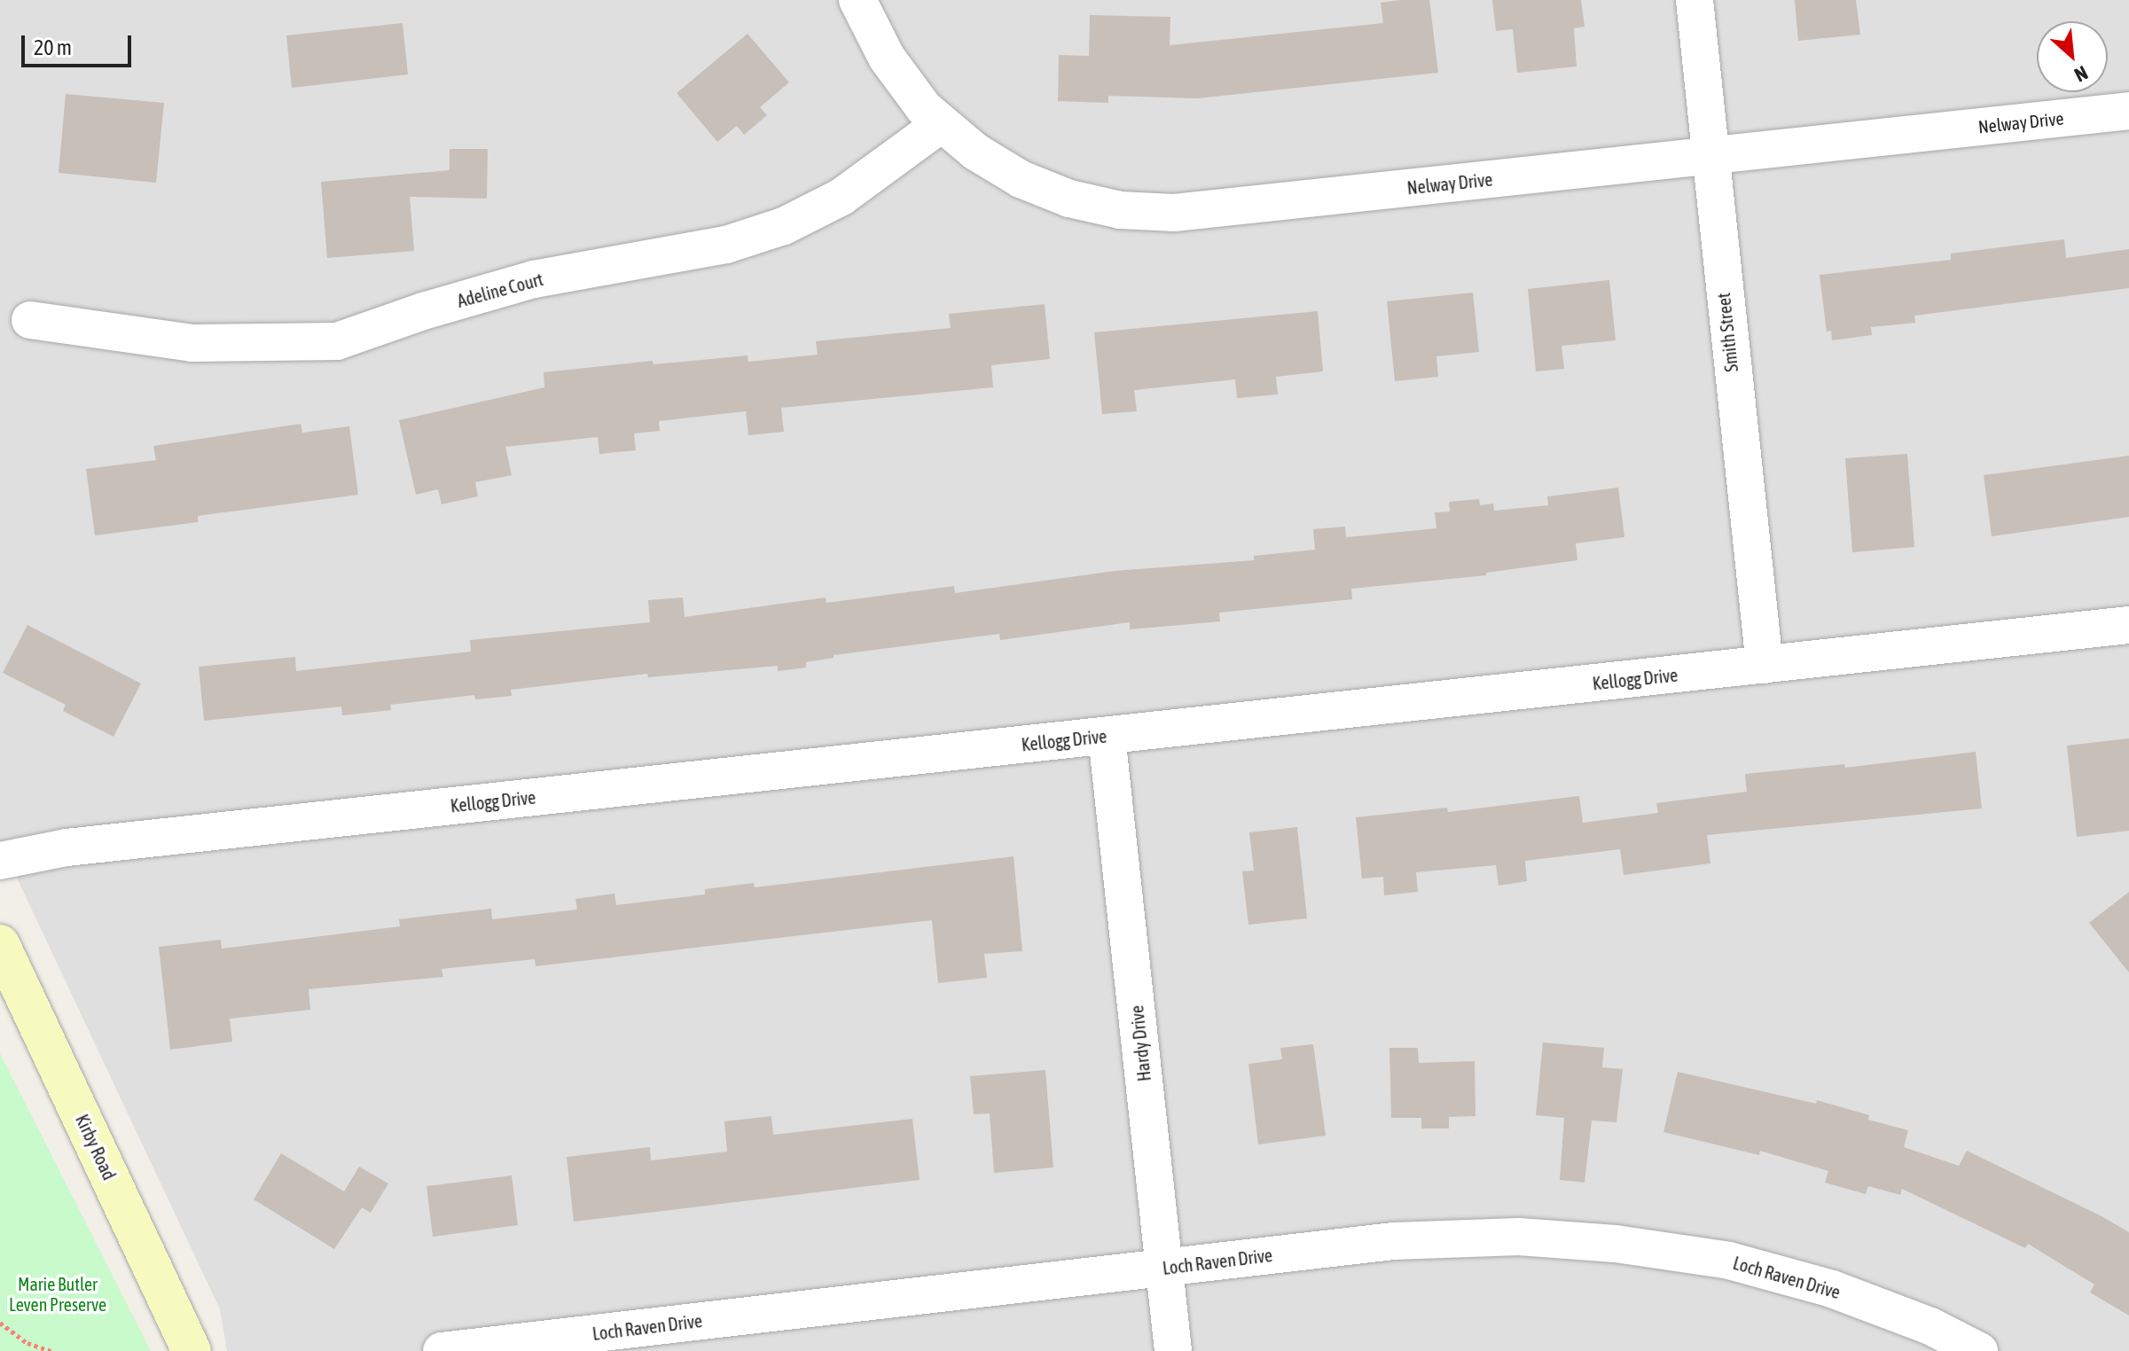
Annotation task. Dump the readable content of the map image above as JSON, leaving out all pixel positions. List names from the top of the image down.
{
  "streets": {
    "main road": ["Kirby Road"],
    "street": [
      "Nelway Drive",
      "Adeline Court",
      "Smith Street",
      "Kellogg Drive",
      "Hardy Drive",
      "Loch Raven Drive"
    ]
  },
  "crossings": [
    ["Nelway Drive", "Adeline Court"],
    ["Nelway Drive", "Smith Street"],
    ["Smith Street", "Kellogg Drive"],
    ["Kellogg Drive", "Hardy Drive"],
    ["Hardy Drive", "Loch Raven Drive"]
  ],
  "parks": ["Marie Butler Leven Preserve"],
  "scale_bar": "20 m",
  "north": "bottom right"
}
